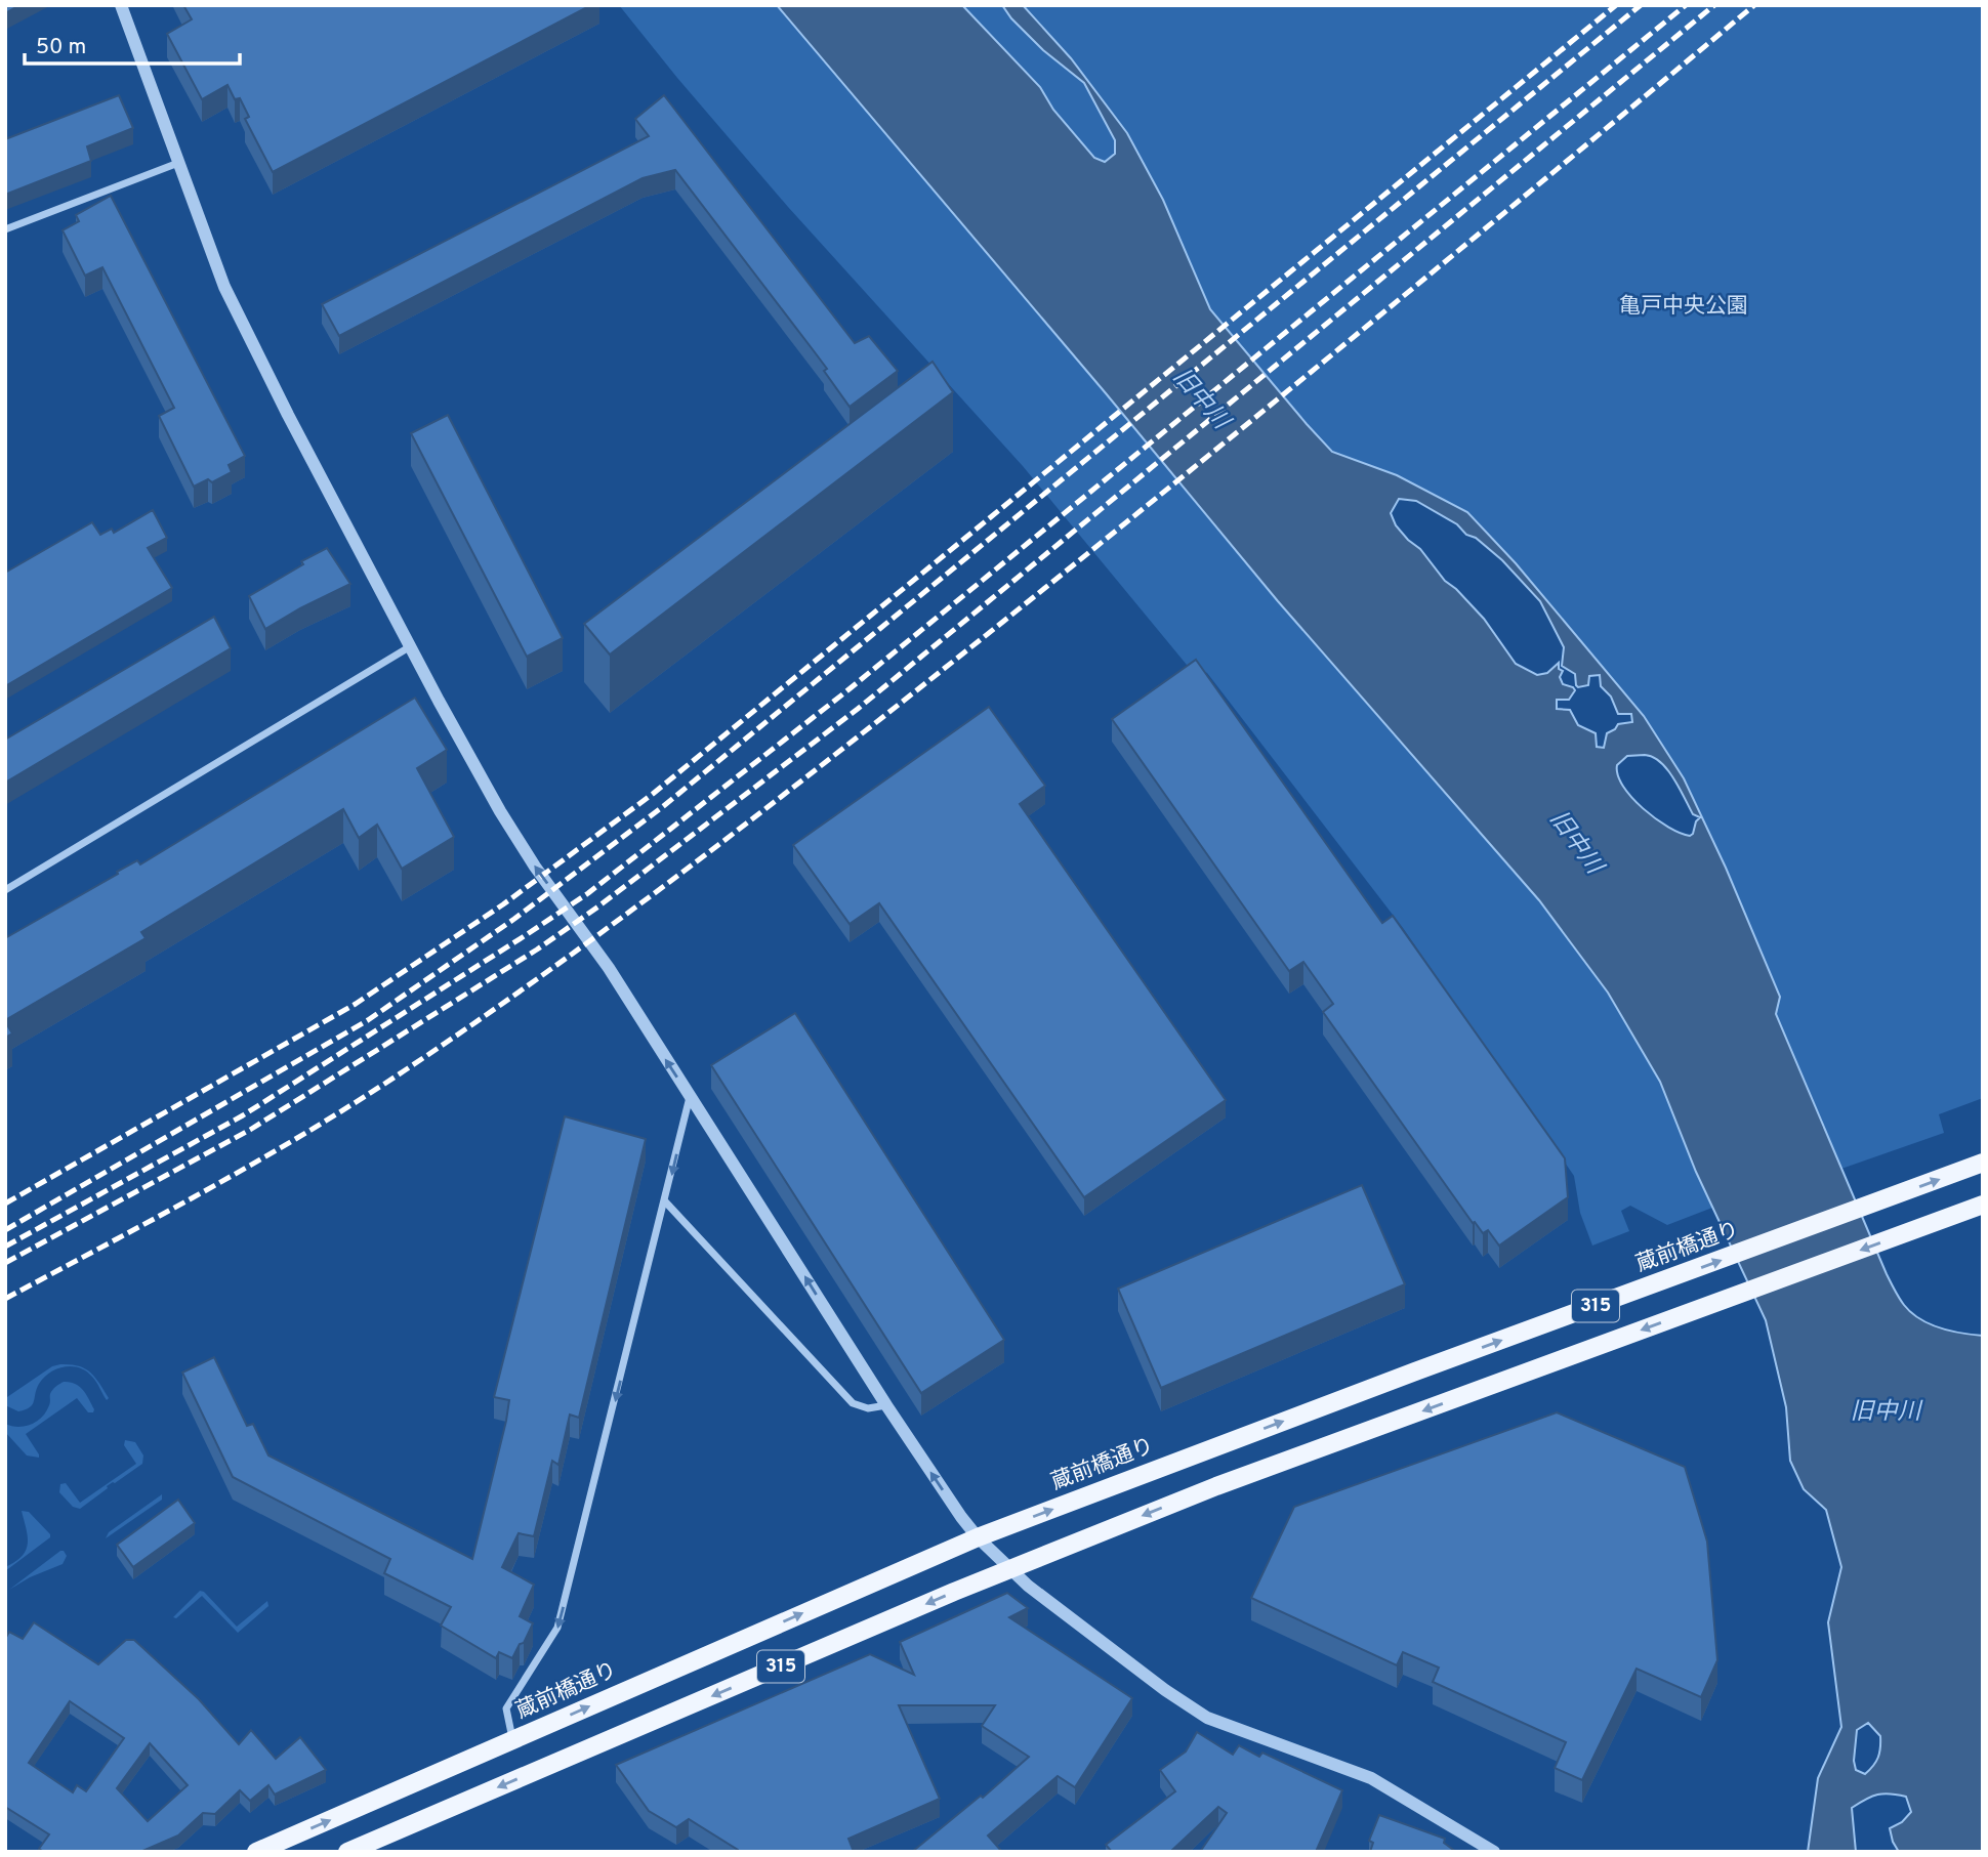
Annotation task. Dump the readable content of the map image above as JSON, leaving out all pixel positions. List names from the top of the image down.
{
  "streets": {
    "main road": ["蔵前橋通り", "315"]
  },
  "water": ["旧中川"],
  "parks": ["亀戸中央公園"],
  "scale_bar": "50 m"
}
